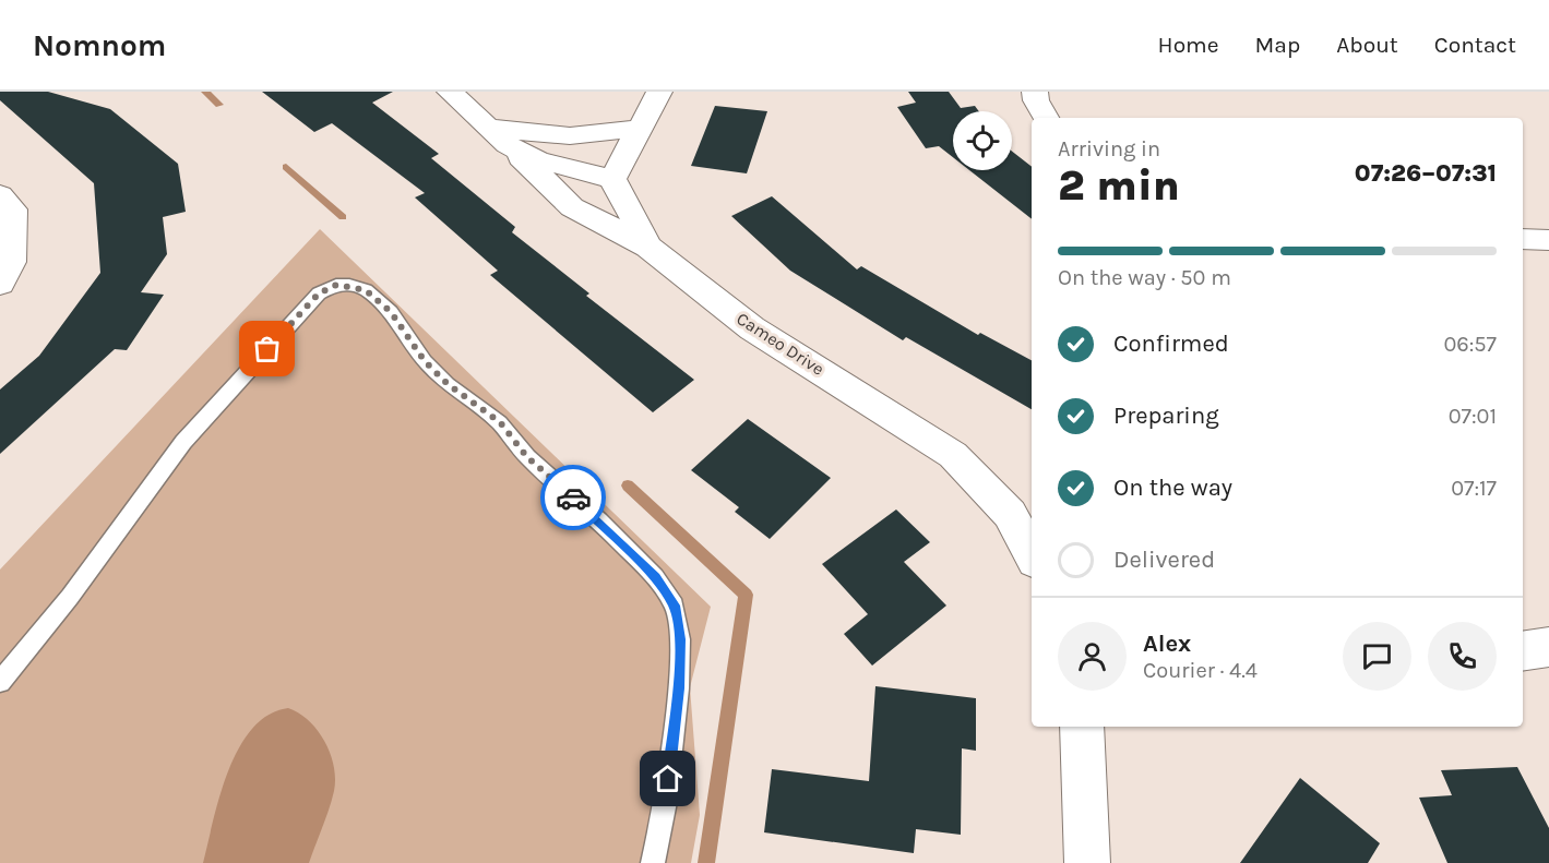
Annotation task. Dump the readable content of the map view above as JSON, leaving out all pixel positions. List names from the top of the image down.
{
  "streets": {
    "street": ["Cameo Drive"]
  },
  "page": {
    "header": "Nomnom",
    "nav": [
      "Home",
      "Map",
      "About",
      "Contact"
    ],
    "heading": ["2 min", "Arriving in", "07:26–07:31"],
    "panel": ["Alex", "Courier · 4.4"],
    "bar": "On the way · 50 m",
    "list": [
      ["Confirmed", "06:57"],
      ["Preparing", "07:01"],
      ["On the way", "07:17"],
      "Delivered"
    ]
  }
}
